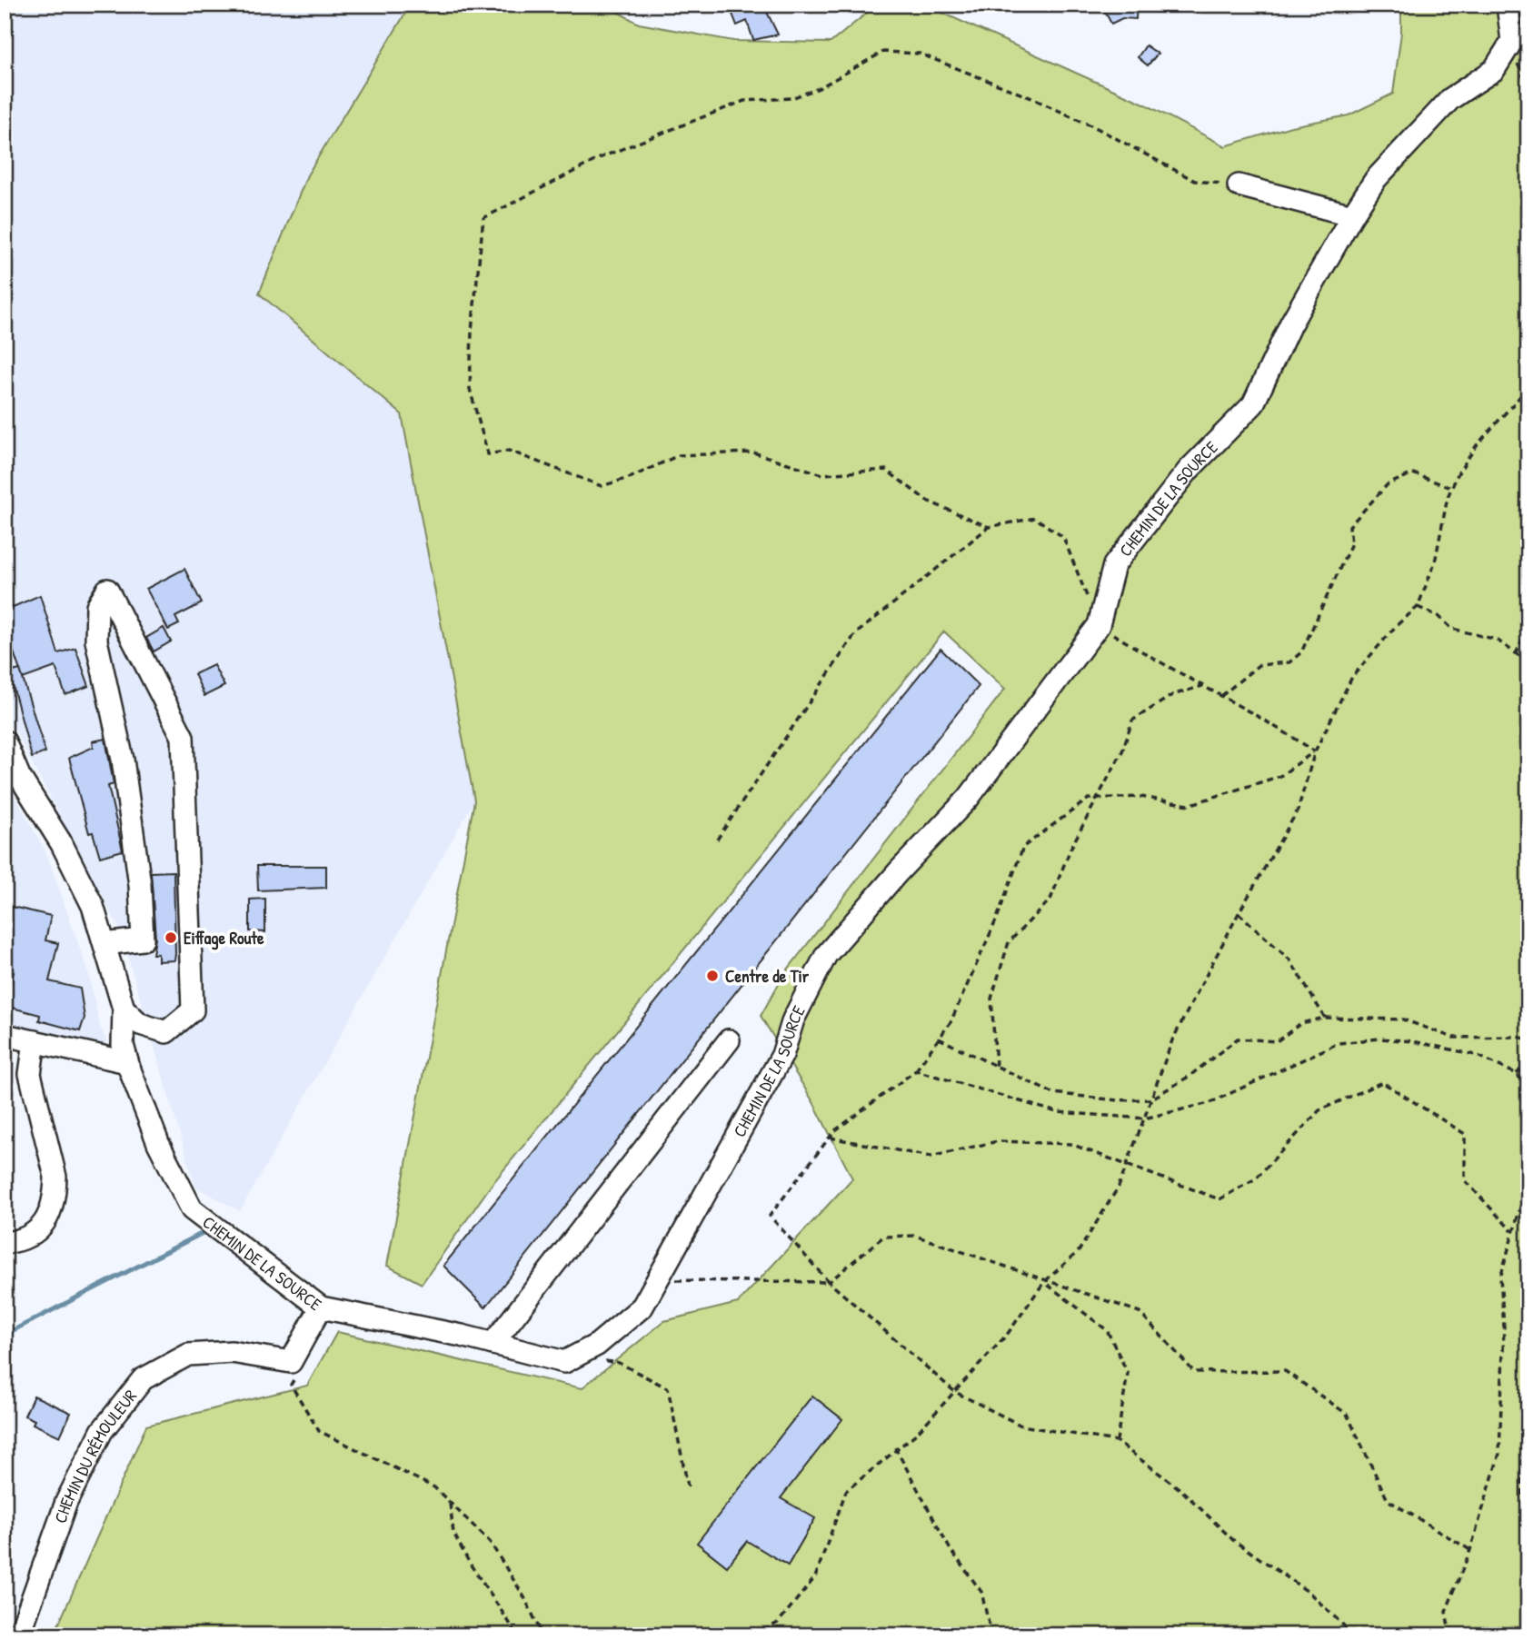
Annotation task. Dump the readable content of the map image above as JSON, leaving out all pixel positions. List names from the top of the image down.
{
  "streets": {
    "street": ["CHEMIN DE LA SOURCE", "CHEMIN DU RÉMOULEUR"]
  },
  "crossings": [
    ["CHEMIN DE LA SOURCE", "CHEMIN DU RÉMOULEUR"]
  ],
  "places": ["Eiffage Route", "Centre de Tir"]
}
